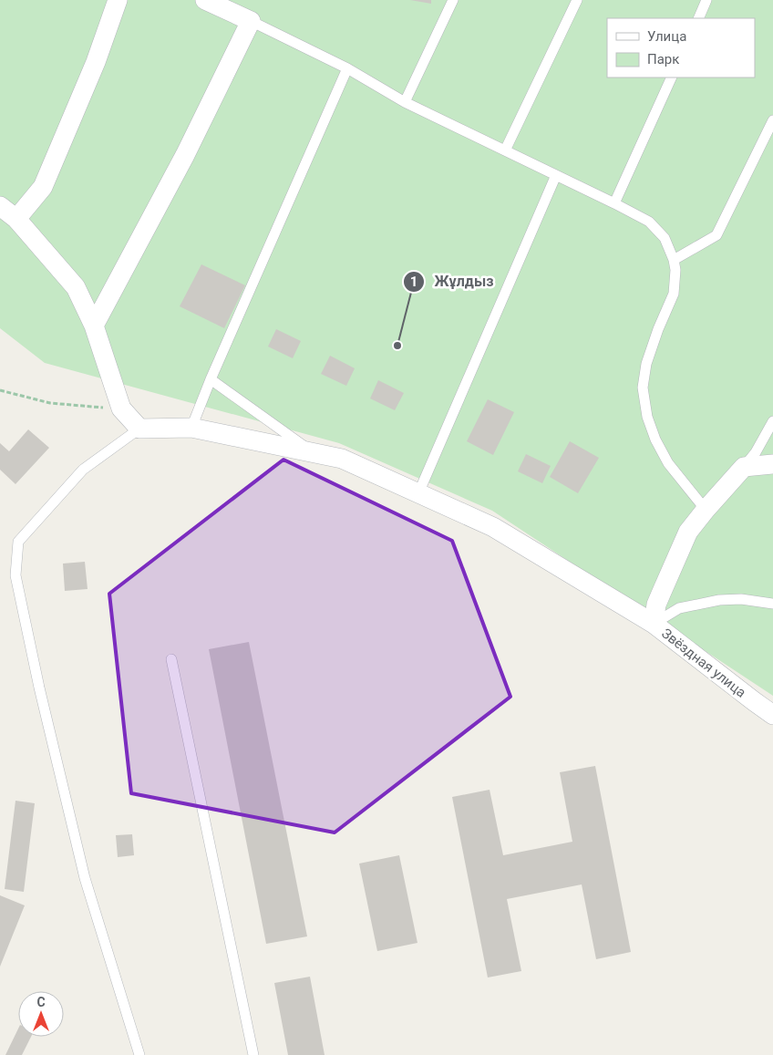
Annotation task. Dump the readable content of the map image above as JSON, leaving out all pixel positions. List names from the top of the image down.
{
  "streets": {
    "street": ["Звёздная улица"]
  },
  "places": ["Жұлдыз"],
  "legend": ["Улица", "Парк"],
  "north": "top"
}
